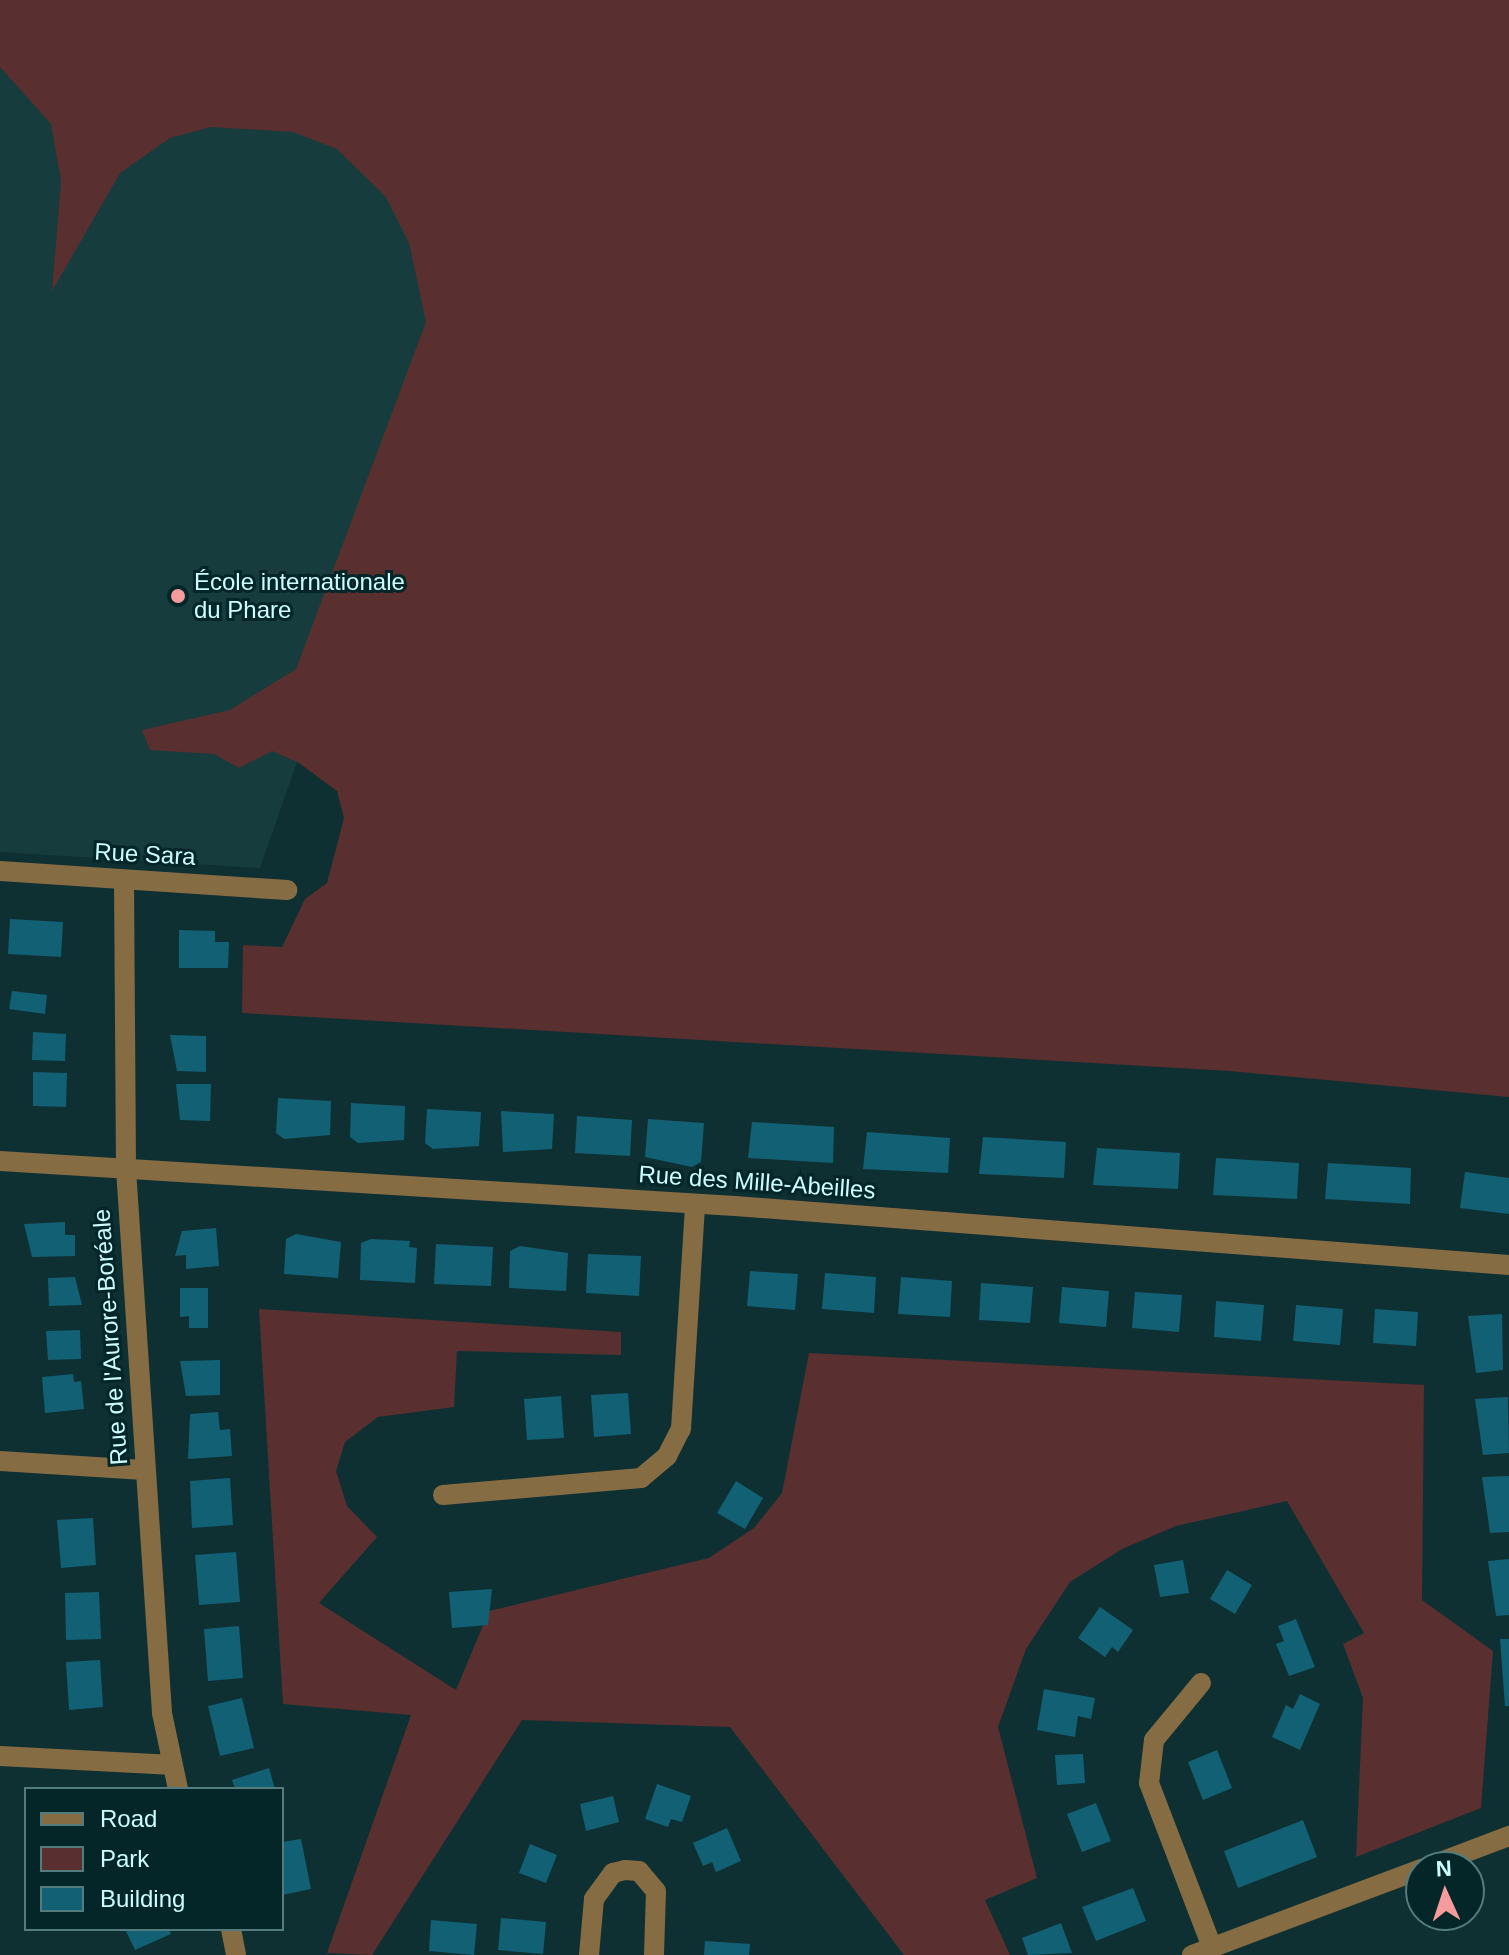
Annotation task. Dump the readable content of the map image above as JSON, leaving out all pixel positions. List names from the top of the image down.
{
  "streets": {
    "street": ["Rue Sara", "Rue des Mille-Abeilles", "Rue de l'Aurore-Boréale"]
  },
  "crossings": [
    ["Rue Sara", "Rue de l'Aurore-Boréale"],
    ["Rue des Mille-Abeilles", "Rue de l'Aurore-Boréale"]
  ],
  "places": ["École internationale du Phare"],
  "legend": ["Road", "Park", "Building"],
  "north": "top"
}
